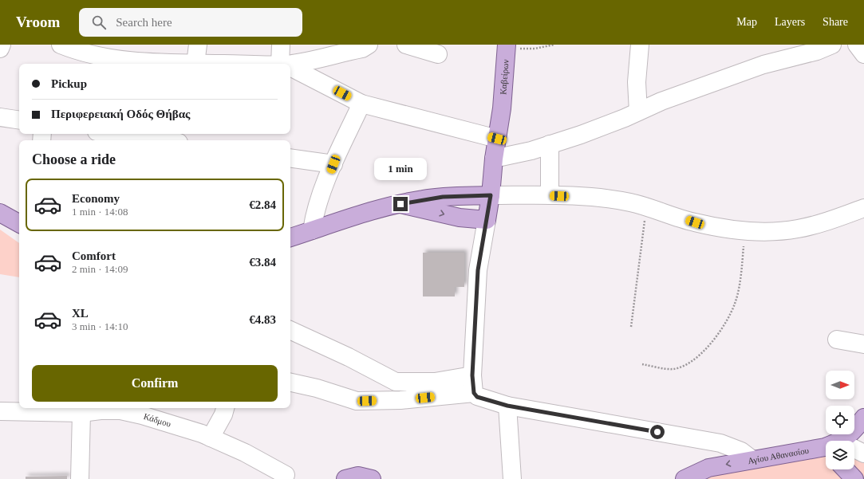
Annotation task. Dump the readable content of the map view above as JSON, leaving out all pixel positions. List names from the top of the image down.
{
  "streets": {
    "main road": ["Καβείρων", "Αγίου Αθανασίου"],
    "street": ["Κάδμου"]
  },
  "one_way": ["Αγίου Αθανασίου"],
  "north": "right",
  "page": {
    "header": "Vroom",
    "search": "Search here",
    "nav": ["Map", "Layers", "Share"],
    "banner": ["Pickup", "Περιφερειακή Οδός Θήβας"],
    "heading": "Choose a ride",
    "bubble": "1 min",
    "list": [
      {
        "name": "Economy",
        "note": "1 min · 14:08",
        "value": "€2.84"
      },
      {
        "name": "Comfort",
        "note": "2 min · 14:09",
        "value": "€3.84"
      },
      {
        "name": "XL",
        "note": "3 min · 14:10",
        "value": "€4.83"
      }
    ],
    "buttons": "Confirm"
  }
}
